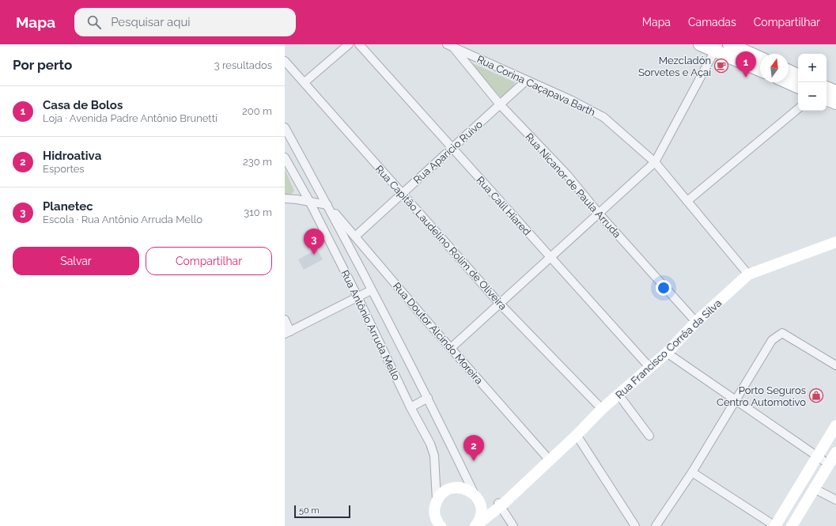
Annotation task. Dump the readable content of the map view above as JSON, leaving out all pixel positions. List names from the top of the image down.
{
  "streets": {
    "main road": ["Rua Francisco Corrêa da Silva"],
    "street": [
      "Rua Corina Caçapava Barth",
      "Rua Aparício Ruivo",
      "Rua Nicanor de Paula Arruda",
      "Rua Calil Hiared",
      "Rua Capitão Laudelino Rolim de Oliveira",
      "Rua Antônio Arruda Mello",
      "Rua Doutor Alcindo Moreira"
    ]
  },
  "crossings": [
    ["Rua Corina Caçapava Barth", "Rua Aparício Ruivo"],
    ["Rua Corina Caçapava Barth", "Rua Nicanor de Paula Arruda"],
    ["Rua Corina Caçapava Barth", "Rua Francisco Corrêa da Silva"],
    ["Rua Aparício Ruivo", "Rua Nicanor de Paula Arruda"],
    ["Rua Aparício Ruivo", "Rua Calil Hiared"],
    ["Rua Aparício Ruivo", "Rua Capitão Laudelino Rolim de Oliveira"],
    ["Rua Aparício Ruivo", "Rua Doutor Alcindo Moreira"],
    ["Rua Nicanor de Paula Arruda", "Rua Francisco Corrêa da Silva"],
    ["Rua Calil Hiared", "Rua Francisco Corrêa da Silva"],
    ["Rua Capitão Laudelino Rolim de Oliveira", "Rua Francisco Corrêa da Silva"],
    ["Rua Doutor Alcindo Moreira", "Rua Francisco Corrêa da Silva"]
  ],
  "places": {
    "cafe": ["Mezcladón Sorvetes e Açaí"],
    "shop": ["Porto Seguros Centro Automotivo"]
  },
  "scale_bar": "50 m",
  "north": "top",
  "page": {
    "header": "Mapa",
    "search": "Pesquisar aqui",
    "nav": ["Mapa", "Camadas", "Compartilhar"],
    "heading": ["Por perto", "3 resultados"],
    "pins": ["1", "3", "2"],
    "map_buttons": ["+", "−"],
    "list": [
      {
        "mark": "1",
        "name": "Casa de Bolos",
        "note": "Loja · Avenida Padre Antônio Brunetti",
        "value": "200 m"
      },
      {
        "mark": "2",
        "name": "Hidroativa",
        "note": "Esportes",
        "value": "230 m"
      },
      {
        "mark": "3",
        "name": "Planetec",
        "note": "Escola · Rua Antônio Arruda Mello",
        "value": "310 m"
      }
    ],
    "buttons": ["Salvar", "Compartilhar"],
    "scale": "50 m"
  }
}
